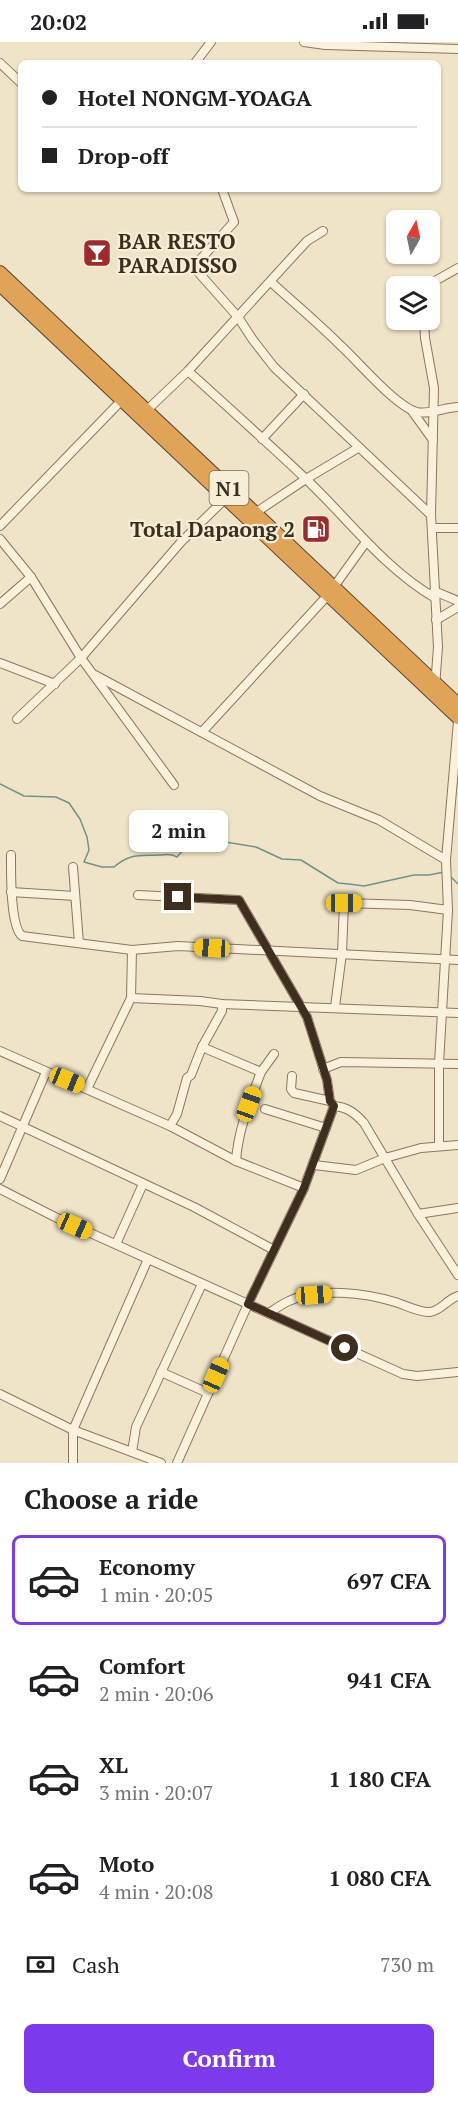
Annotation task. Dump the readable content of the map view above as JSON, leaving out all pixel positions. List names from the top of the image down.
{
  "streets": {
    "highway": ["N1"]
  },
  "places": {
    "bar": ["BAR RESTO PARADISSO"],
    "fuel station": ["Total Dapaong 2"]
  },
  "north": "top",
  "page": {
    "status": "20:02",
    "banner": ["Hotel NONGM-YOAGA", "Drop-off"],
    "bubble": "2 min",
    "heading": "Choose a ride",
    "list": [
      {
        "name": "Economy",
        "note": "1 min · 20:05",
        "value": "697 CFA"
      },
      {
        "name": "Comfort",
        "note": "2 min · 20:06",
        "value": "941 CFA"
      },
      {
        "name": "XL",
        "note": "3 min · 20:07",
        "value": "1 180 CFA"
      },
      {
        "name": "Moto",
        "note": "4 min · 20:08",
        "value": "1 080 CFA"
      }
    ],
    "pay": ["Cash", "730 m"],
    "buttons": "Confirm"
  }
}
